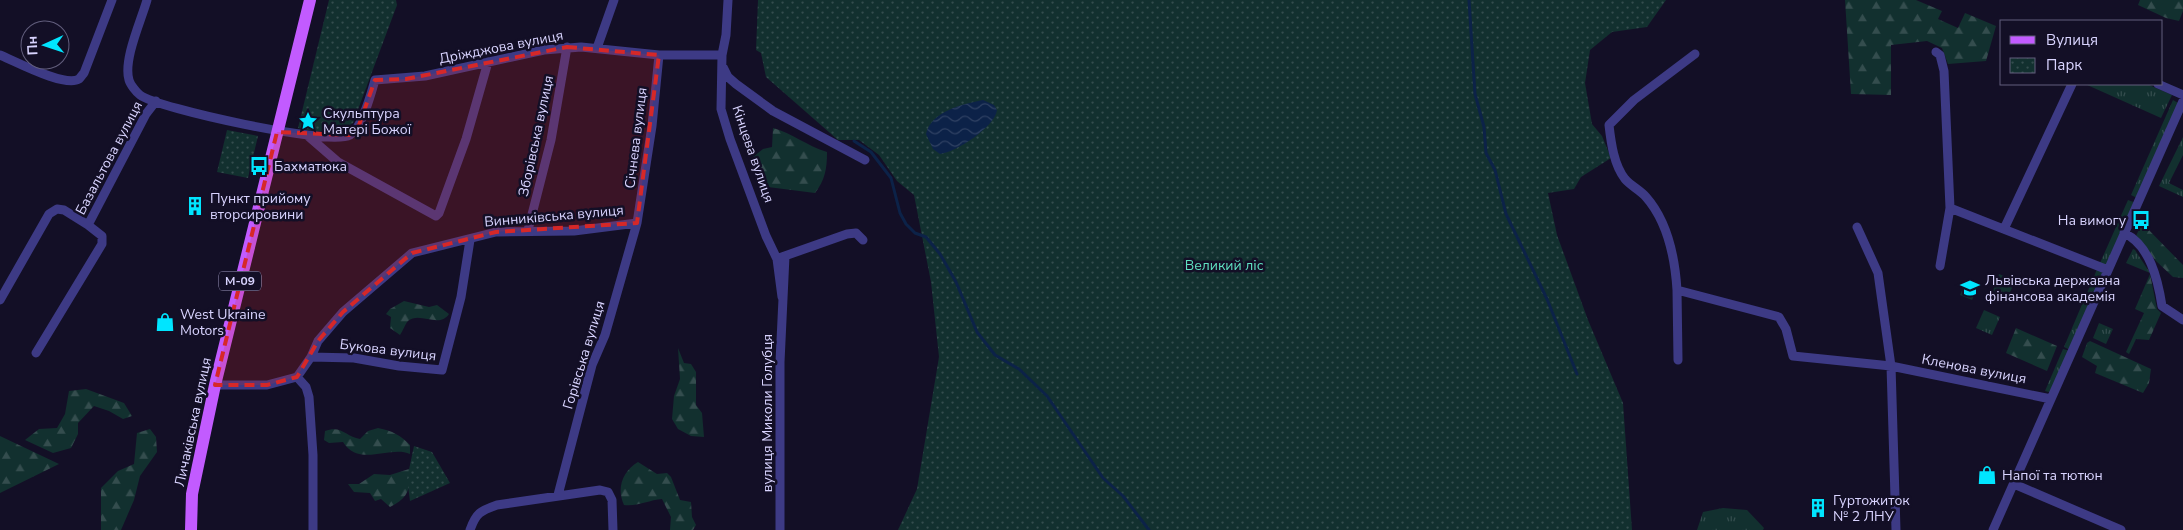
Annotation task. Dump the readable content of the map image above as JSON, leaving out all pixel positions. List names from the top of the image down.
{
  "streets": {
    "main road": ["М-09", "Личаківська вулиця"],
    "street": [
      "Дріжджова вулиця",
      "Зборівська вулиця",
      "Січнева вулиця",
      "Кінцева вулиця",
      "Базальтова вулиця",
      "Винниківська вулиця",
      "Букова вулиця",
      "Горівська вулиця",
      "Кленова вулиця",
      "вулиця Миколи Голубця"
    ]
  },
  "crossings": [
    ["Дріжджова вулиця", "Зборівська вулиця"],
    ["Дріжджова вулиця", "Січнева вулиця"],
    ["Дріжджова вулиця", "Кінцева вулиця"],
    ["Зборівська вулиця", "Винниківська вулиця"],
    ["Січнева вулиця", "Винниківська вулиця"],
    ["Січнева вулиця", "Горівська вулиця"],
    ["Кінцева вулиця", "вулиця Миколи Голубця"],
    ["Винниківська вулиця", "Букова вулиця"],
    ["Винниківська вулиця", "Горівська вулиця"]
  ],
  "parks": ["Великий ліс"],
  "places": {
    "place": ["Скульптура Матері Божої"],
    "bus stop": ["Бахматюка", "На вимогу"],
    "building": ["Пункт прийому вторсировини", "Гуртожиток № 2 ЛНУ"],
    "school or university": ["Львівська державна фінансова академія"],
    "shop": ["West Ukraine Motors", "Напої та тютюн"]
  },
  "legend": ["Вулиця", "Парк"],
  "north": "left"
}
